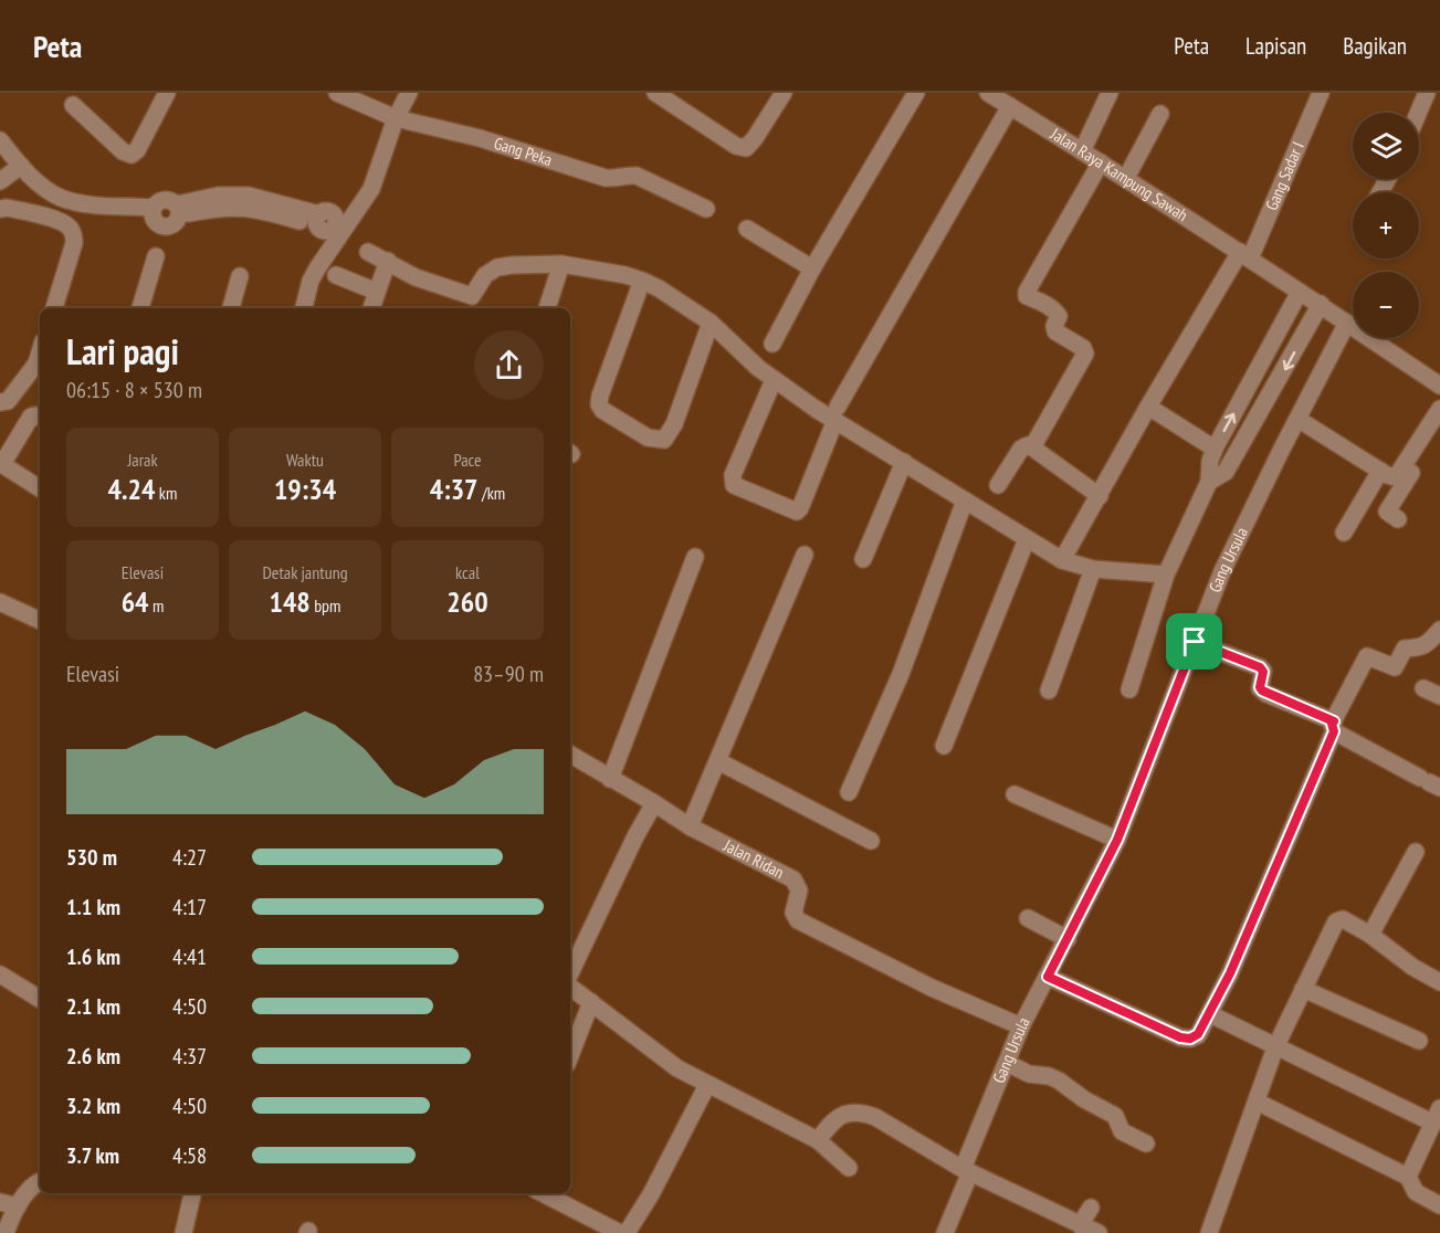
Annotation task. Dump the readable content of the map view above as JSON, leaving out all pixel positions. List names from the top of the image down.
{
  "streets": {
    "street": [
      "Gang Peka",
      "Jalan Raya Kampung Sawah",
      "Gang Sadar I",
      "Gang Ursula",
      "Jalan Ridan"
    ]
  },
  "crossings": [
    ["Jalan Raya Kampung Sawah", "Gang Sadar I"],
    ["Jalan Raya Kampung Sawah", "Gang Ursula"],
    ["Gang Ursula", "Jalan Ridan"]
  ],
  "page": {
    "header": "Peta",
    "nav": ["Peta", "Lapisan", "Bagikan"],
    "map_buttons": ["+", "−"],
    "heading": ["Lari pagi", "06:15 · 8 × 530 m"],
    "stats": [
      ["Jarak", "4.24 km"],
      ["Waktu", "19:34"],
      ["Pace", "4:37 /km"],
      ["Elevasi", "64 m"],
      ["Detak jantung", "148 bpm"],
      ["kcal", "260"]
    ],
    "chart": ["Elevasi", "83–90 m"],
    "list": [
      {
        "name": "530 m",
        "note": "4:27"
      },
      {
        "name": "1.1 km",
        "note": "4:17"
      },
      {
        "name": "1.6 km",
        "note": "4:41"
      },
      {
        "name": "2.1 km",
        "note": "4:50"
      },
      {
        "name": "2.6 km",
        "note": "4:37"
      },
      {
        "name": "3.2 km",
        "note": "4:50"
      },
      {
        "name": "3.7 km",
        "note": "4:58"
      }
    ]
  }
}
